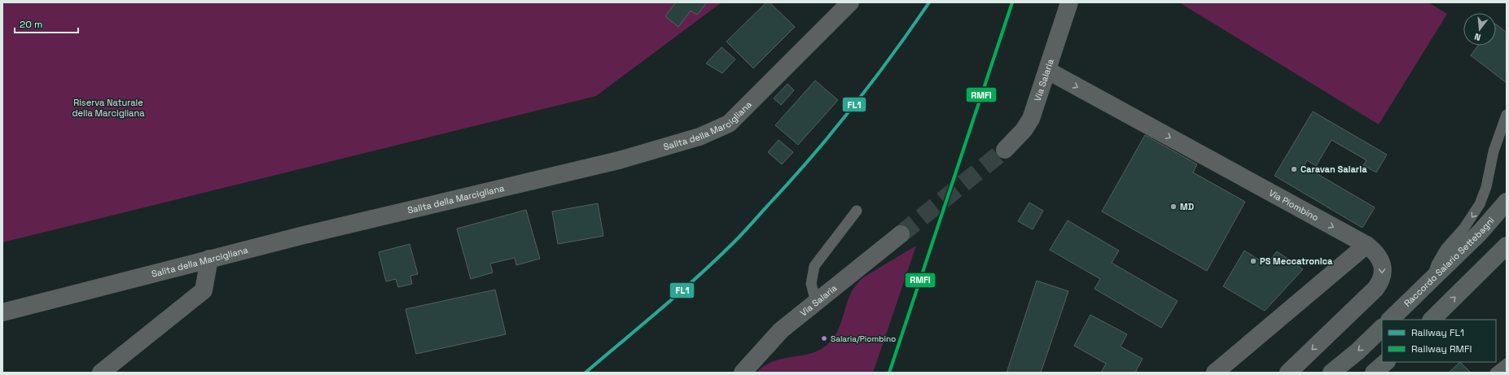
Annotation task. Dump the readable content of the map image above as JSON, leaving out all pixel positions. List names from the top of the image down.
{
  "streets": {
    "main road": ["Raccordo Salario Settebagni"],
    "street": ["Via Salaria", "Salita della Marcigliana", "Via Piombino"]
  },
  "crossings": [
    ["Via Salaria", "Via Piombino"]
  ],
  "parks": ["Riserva Naturale della Marcigliana"],
  "places": [
    "Caravan Salaria",
    "MD",
    "PS Meccatronica",
    "Salaria/Piombino"
  ],
  "lines": ["rail line FL1", "rail line RMFI"],
  "legend": ["Railway FL1", "Railway RMFI"],
  "scale_bar": "20 m",
  "north": "bottom"
}
